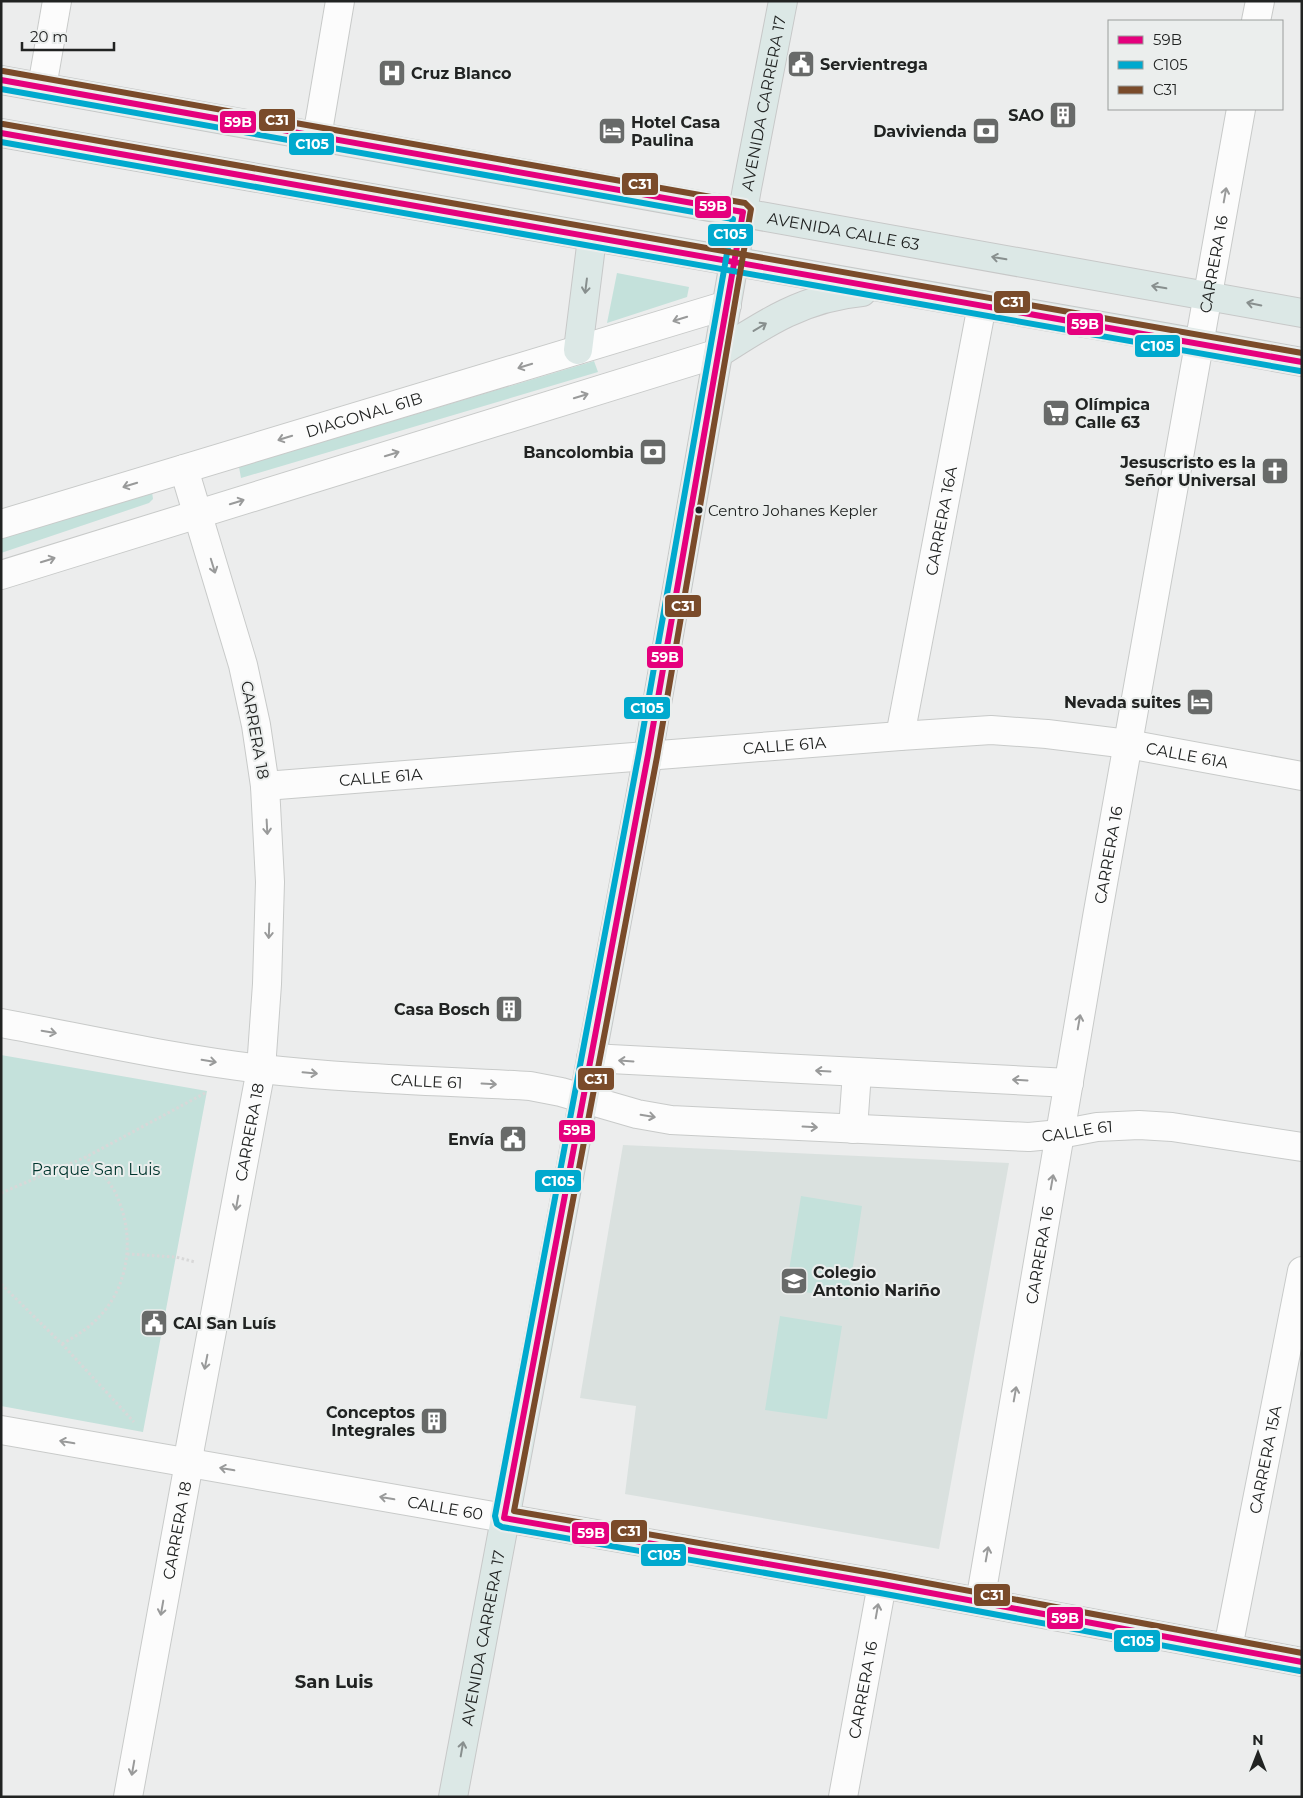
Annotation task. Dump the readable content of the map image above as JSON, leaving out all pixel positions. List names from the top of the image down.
{
  "streets": {
    "main road": ["AVENIDA CARRERA 17", "AVENIDA CALLE 63"],
    "street": [
      "CARRERA 16",
      "DIAGONAL 61B",
      "CARRERA 16A",
      "CARRERA 18",
      "CALLE 61A",
      "CALLE 61",
      "CARRERA 15A",
      "CALLE 60"
    ]
  },
  "crossings": [
    ["AVENIDA CARRERA 17", "AVENIDA CALLE 63"],
    ["AVENIDA CARRERA 17", "DIAGONAL 61B"],
    ["AVENIDA CARRERA 17", "CALLE 61A"],
    ["AVENIDA CARRERA 17", "CALLE 61"],
    ["AVENIDA CARRERA 17", "CALLE 60"],
    ["AVENIDA CALLE 63", "CARRERA 16"],
    ["CARRERA 16", "CALLE 61A"],
    ["CARRERA 16", "CALLE 61"],
    ["CARRERA 16", "CALLE 60"],
    ["DIAGONAL 61B", "CARRERA 18"],
    ["CARRERA 16A", "CALLE 61A"],
    ["CARRERA 18", "CALLE 61A"],
    ["CARRERA 18", "CALLE 61"],
    ["CARRERA 18", "CALLE 60"],
    ["CARRERA 15A", "CALLE 60"]
  ],
  "one_way": ["CARRERA 16", "CARRERA 18", "CALLE 60"],
  "districts": ["San Luis"],
  "parks": ["Parque San Luis"],
  "places": {
    "public building": ["Servientrega", "Envía", "CAI San Luís"],
    "hospital": ["Cruz Blanco"],
    "building": ["SAO", "Casa Bosch", "Conceptos Integrales"],
    "hotel": ["Hotel Casa Paulina", "Nevada suites"],
    "bank": ["Davivienda", "Bancolombia"],
    "supermarket": ["Olímpica Calle 63"],
    "church": ["Jesuscristo es la Señor Universal"],
    "other": ["Centro Johanes Kepler"],
    "school or university": ["Colegio Antonio Nariño"]
  },
  "lines": ["transit line C31", "transit line 59B", "transit line C105"],
  "legend": ["59B", "C105", "C31"],
  "scale_bar": "20 m",
  "north": "top"
}
